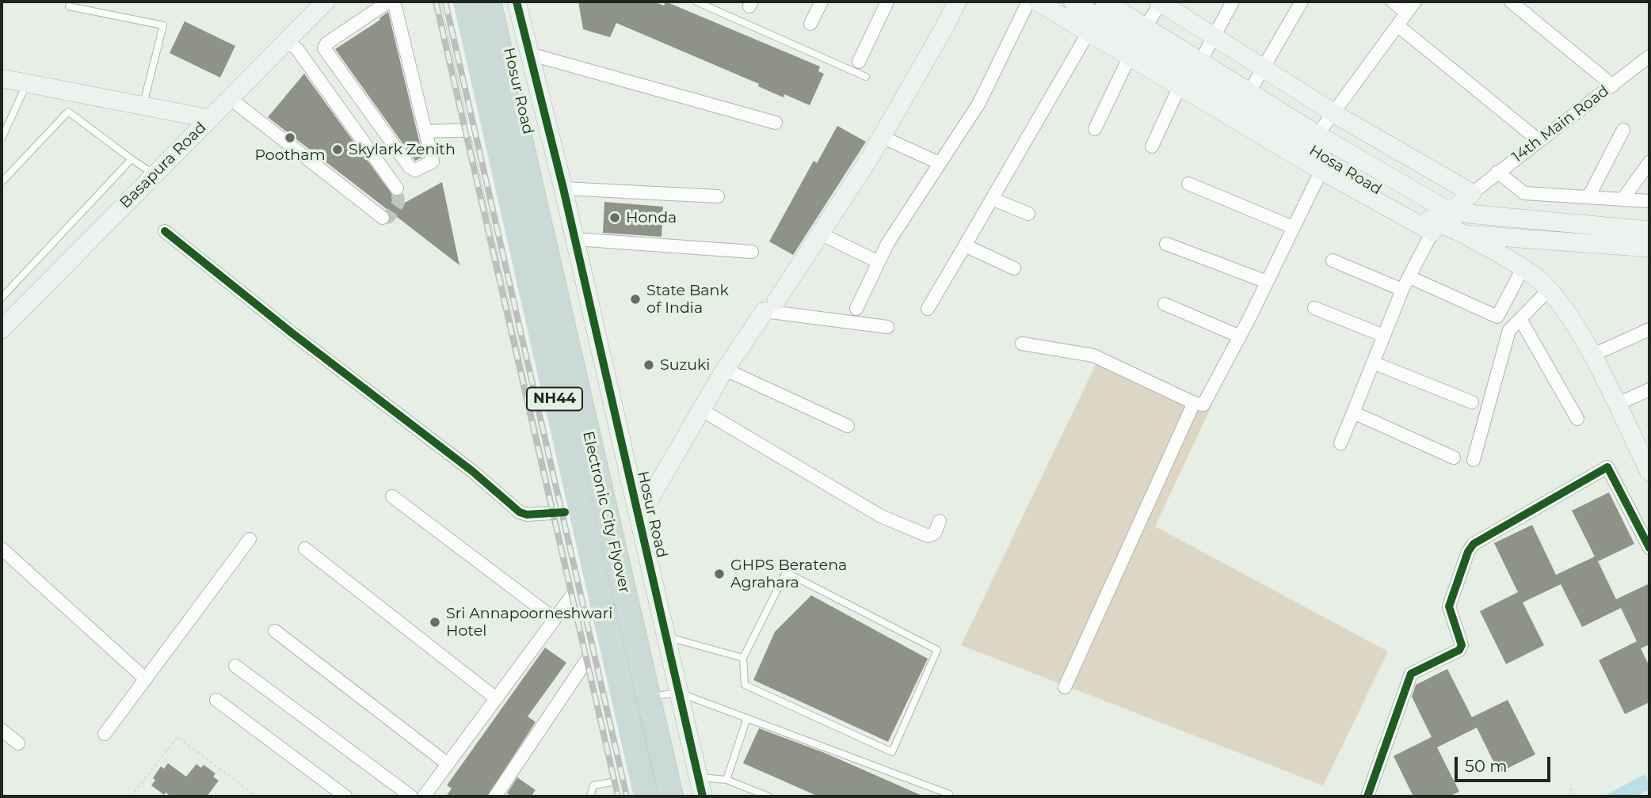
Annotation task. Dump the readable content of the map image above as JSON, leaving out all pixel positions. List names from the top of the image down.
{
  "streets": {
    "highway": ["Hosur Road", "NH44", "Electronic City Flyover"],
    "street": ["14th Main Road", "Basapura Road", "Hosa Road"]
  },
  "places": [
    "Pootham",
    "Skylark Zenith",
    "Honda",
    "State Bank of India",
    "Suzuki",
    "GHPS Beratena Agrahara",
    "Sri Annapoorneshwari Hotel"
  ],
  "scale_bar": "50 m"
}
